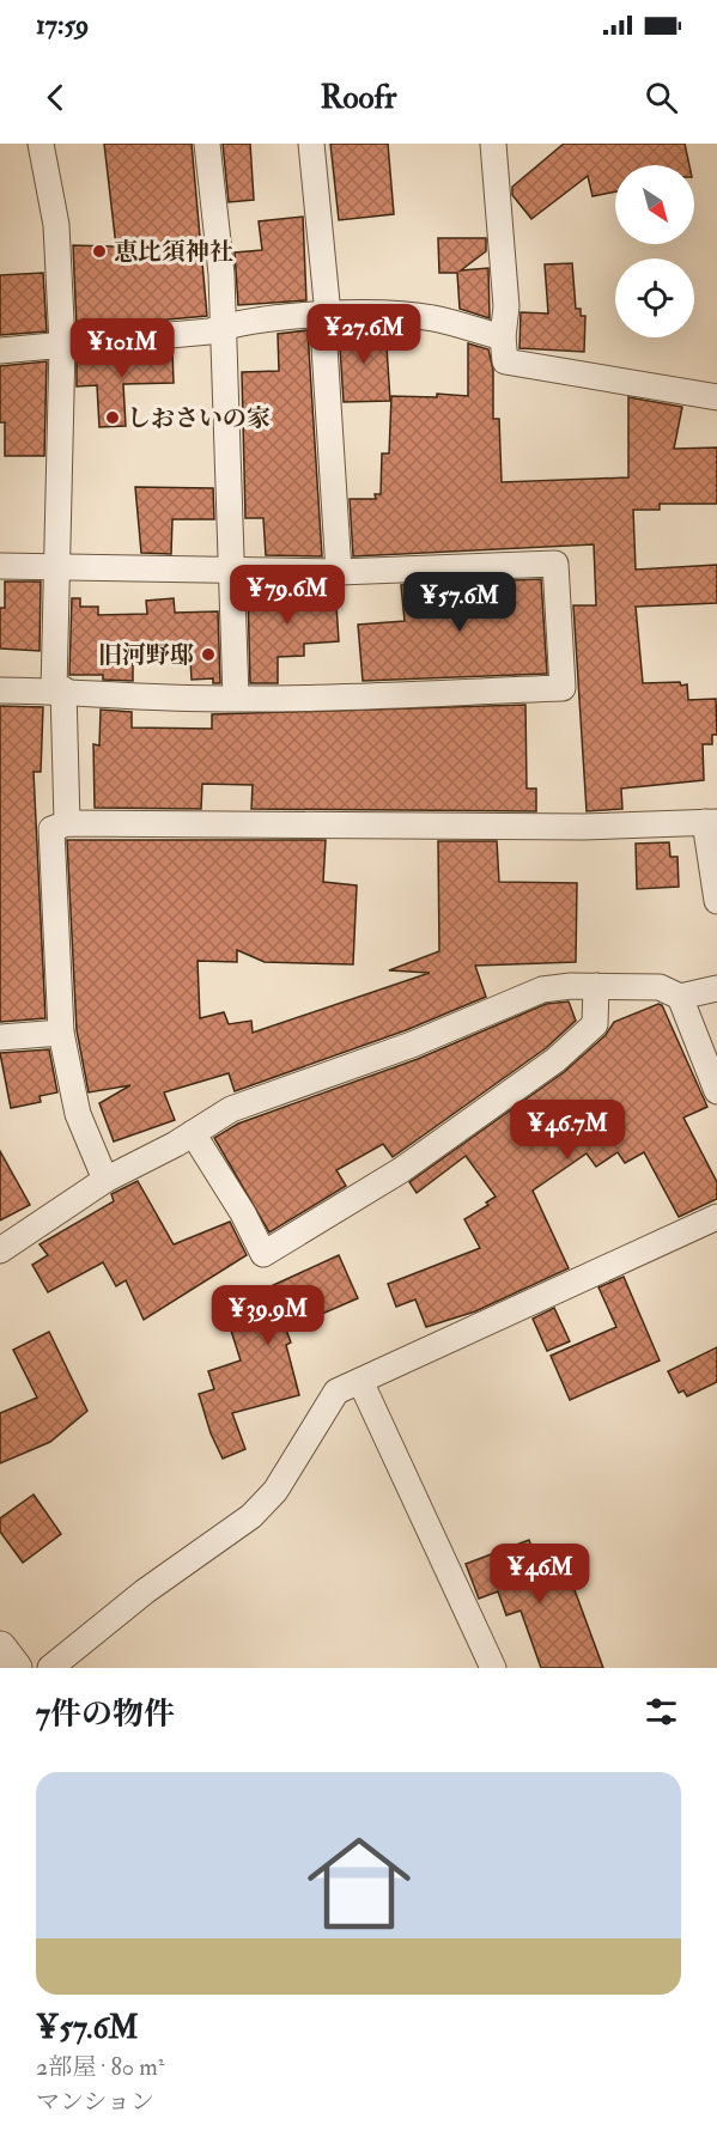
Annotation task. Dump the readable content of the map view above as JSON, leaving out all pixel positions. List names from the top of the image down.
{
  "places": ["恵比須神社", "しおさいの家", "旧河野邸"],
  "north": "bottom right",
  "page": {
    "status": "17:59",
    "header": "Roofr",
    "price": [
      "¥27.6M",
      "¥101M",
      "¥79.6M",
      "¥57.6M",
      "¥46.7M",
      "¥39.9M",
      "¥46M"
    ],
    "heading": "7件の物件",
    "list": [
      {
        "name": "¥57.6M",
        "note": "2部屋 · 80 m² · マンション"
      }
    ]
  }
}
